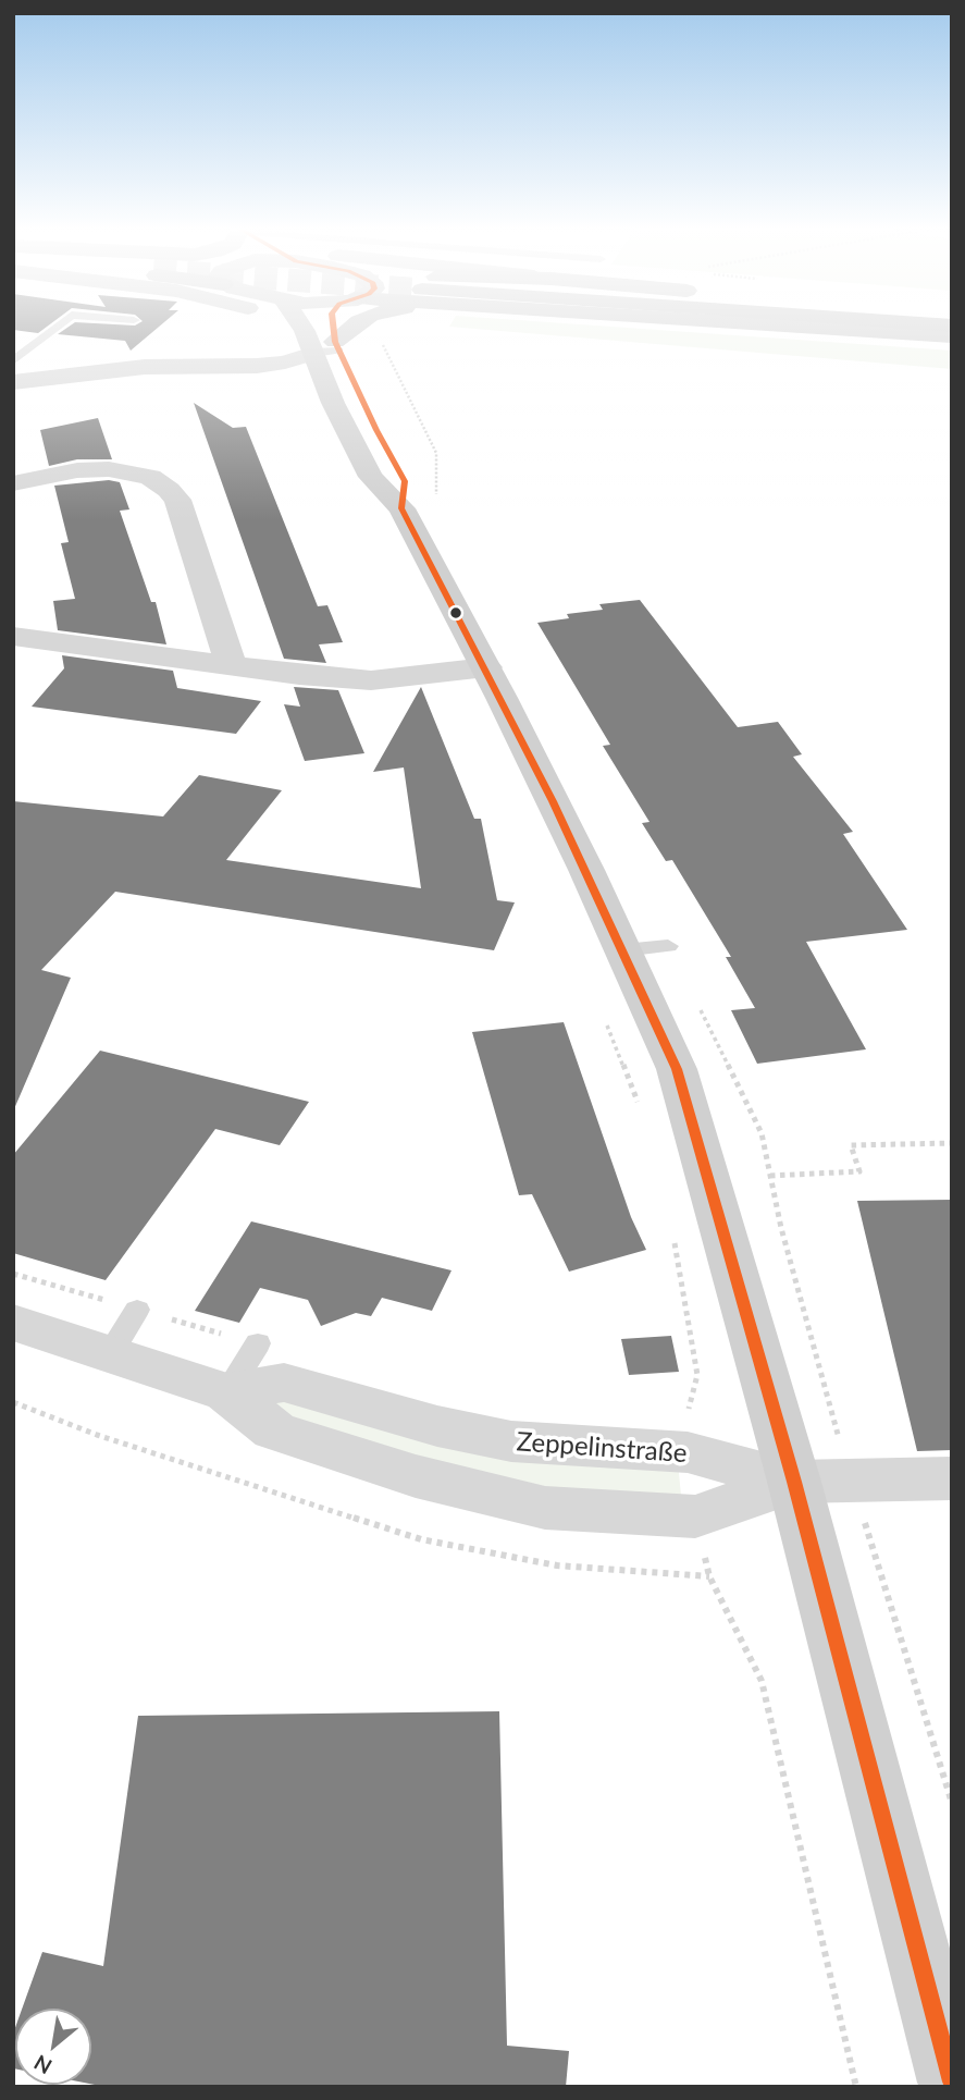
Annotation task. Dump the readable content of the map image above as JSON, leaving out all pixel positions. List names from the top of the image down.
{
  "streets": {
    "street": ["Zeppelinstraße"]
  },
  "north": "bottom left"
}
